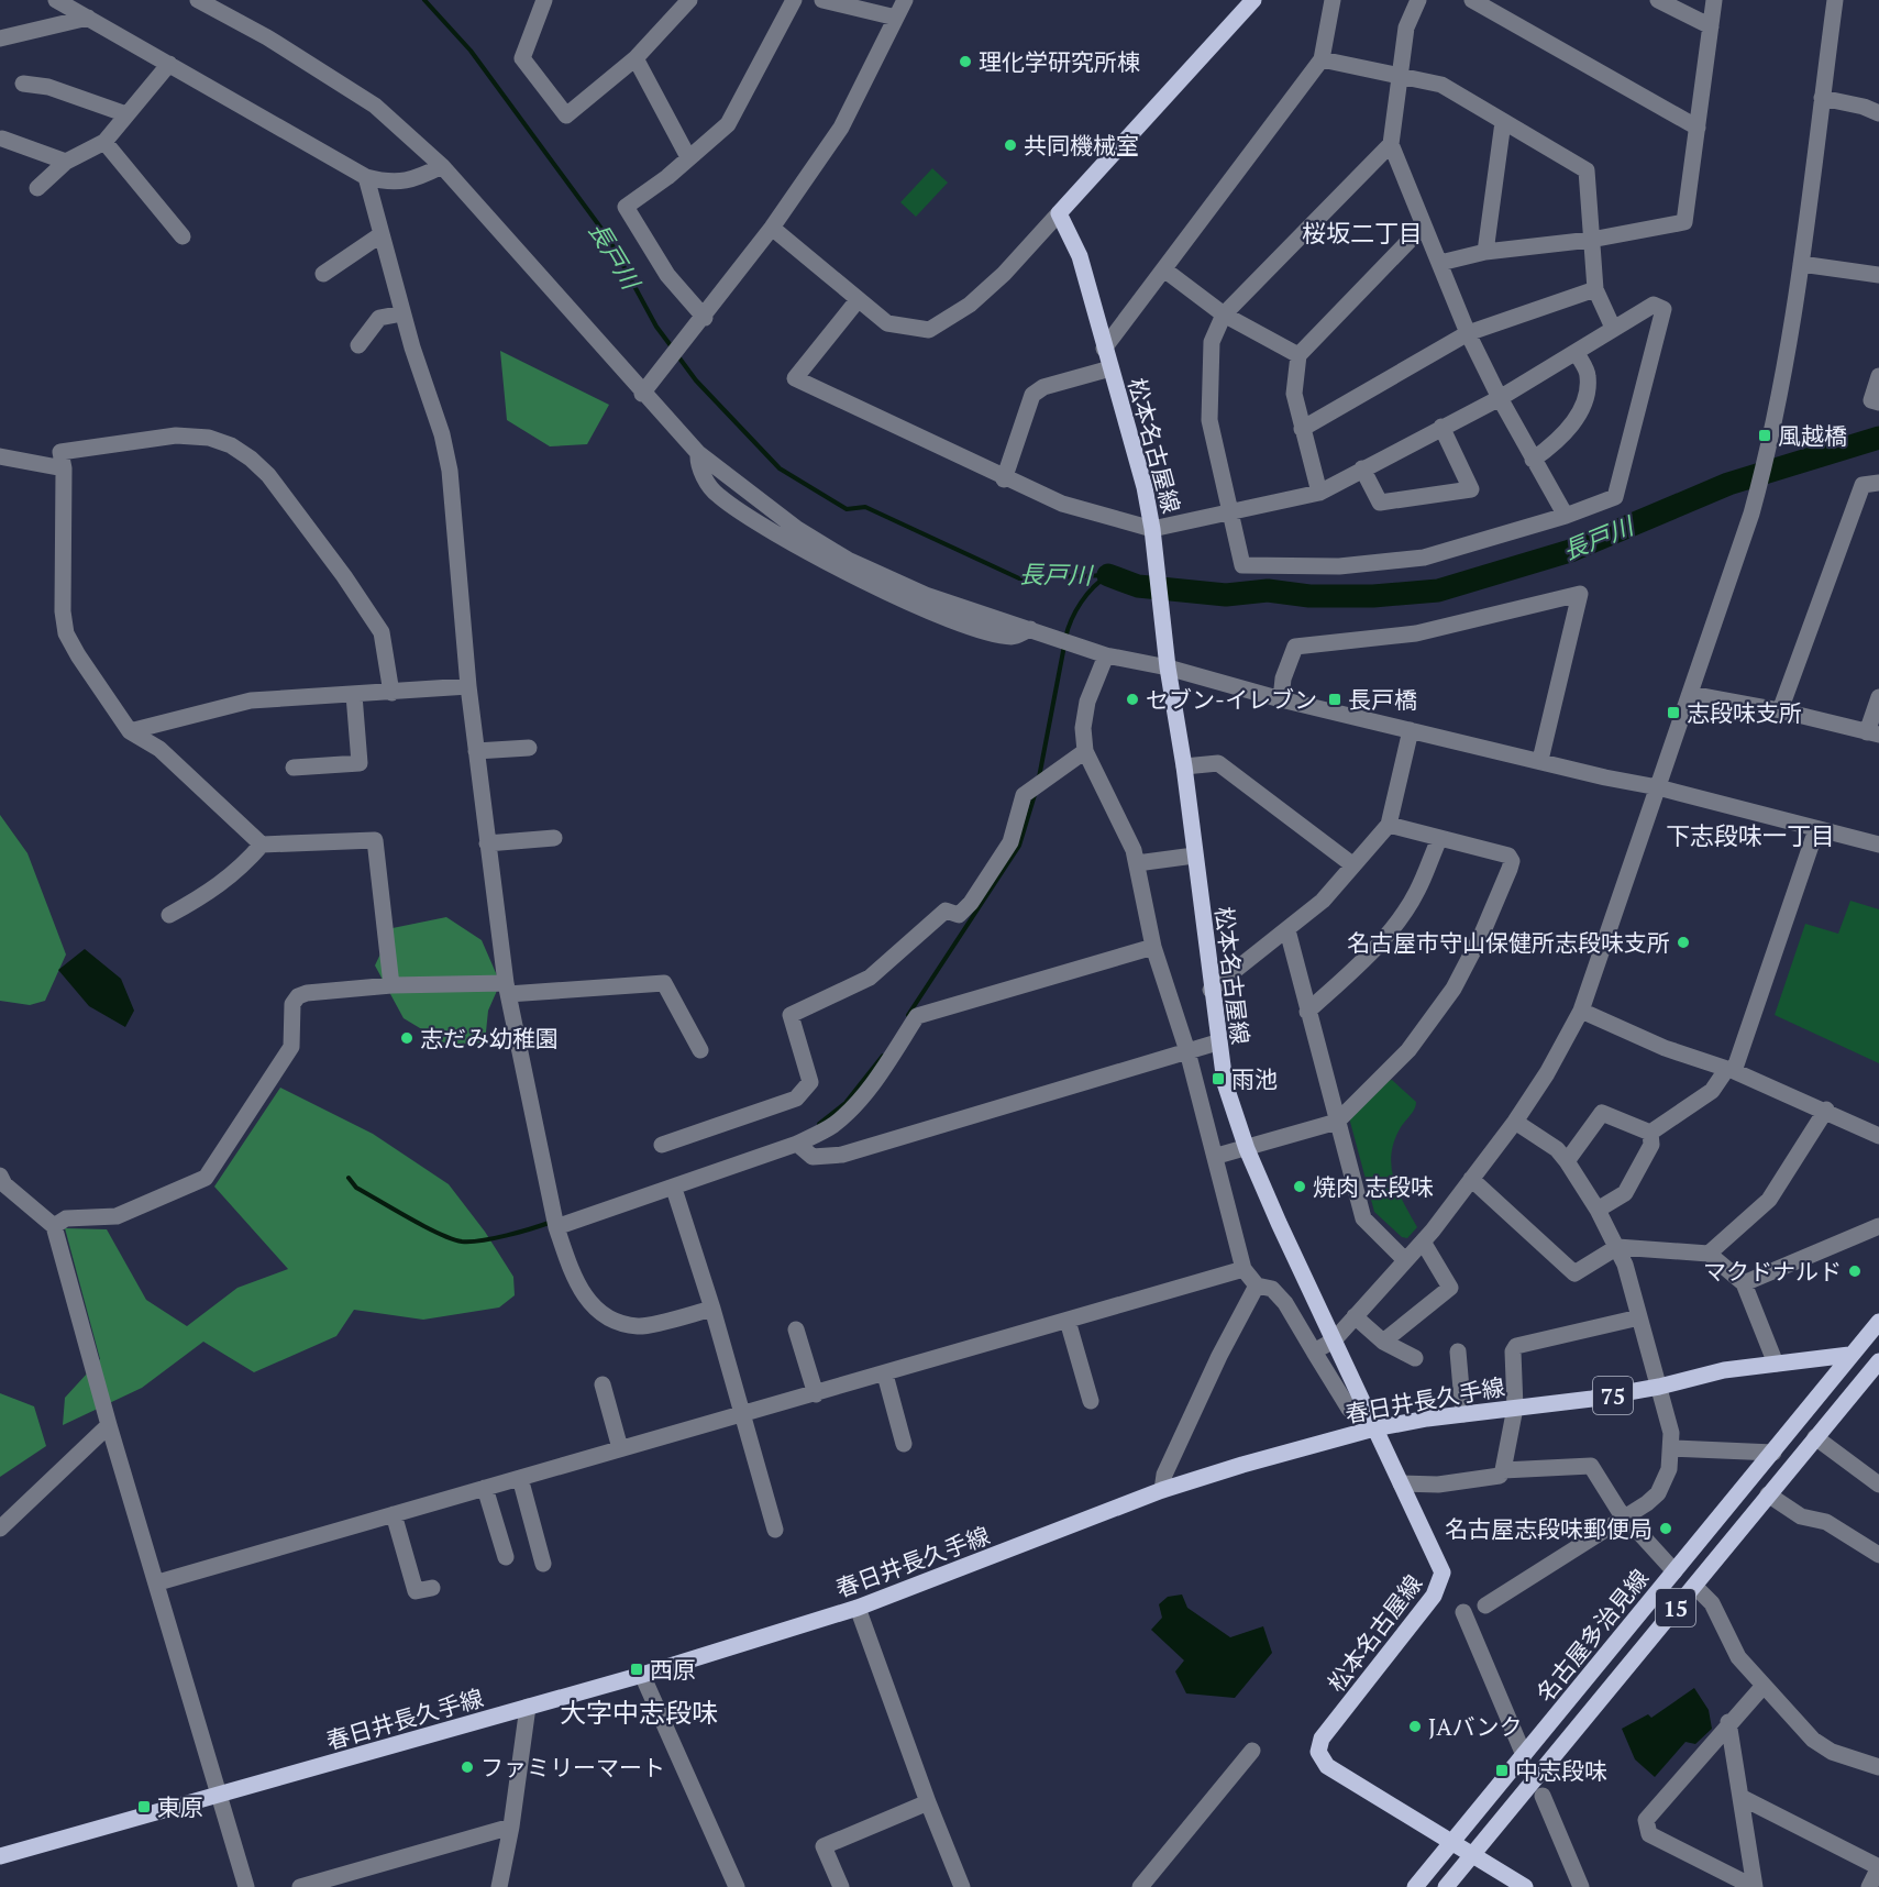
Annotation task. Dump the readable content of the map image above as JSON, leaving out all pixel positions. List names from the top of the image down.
{
  "streets": {
    "main road": [
      "松本名古屋線",
      "75",
      "春日井長久手線",
      "15",
      "名古屋多治見線"
    ]
  },
  "crossings": [
    ["松本名古屋線", "春日井長久手線"],
    ["松本名古屋線", "名古屋多治見線"],
    ["春日井長久手線", "名古屋多治見線"]
  ],
  "districts": ["桜坂二丁目", "下志段味一丁目", "大字中志段味"],
  "water": ["長戸川"],
  "places": {
    "other": [
      "理化学研究所棟",
      "共同機械室",
      "セブン-イレブン",
      "名古屋市守山保健所志段味支所",
      "志だみ幼稚園",
      "焼肉 志段味",
      "マクドナルド",
      "名古屋志段味郵便局",
      "JAバンク",
      "ファミリーマート"
    ],
    "transit": [
      "風越橋",
      "長戸橋",
      "志段味支所",
      "雨池",
      "西原",
      "中志段味",
      "東原"
    ]
  }
}
